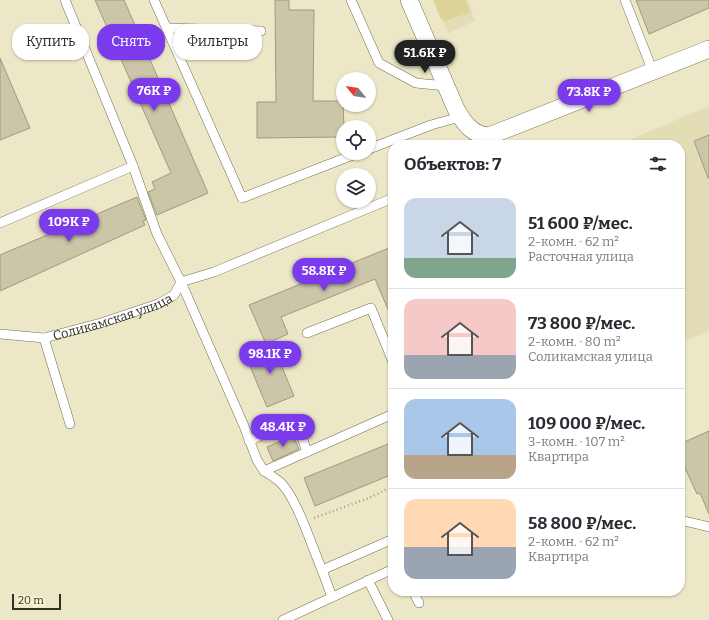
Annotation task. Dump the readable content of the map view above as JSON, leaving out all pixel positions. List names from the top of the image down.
{
  "streets": {
    "lane": ["Соликамская улица"]
  },
  "scale_bar": "20 m",
  "north": "top left",
  "page": {
    "chip": ["Купить", "Снять", "Фильтры"],
    "price": [
      "51.6K ₽",
      "76K ₽",
      "73.8K ₽",
      "109K ₽",
      "58.8K ₽",
      "98.1K ₽",
      "48.4K ₽"
    ],
    "heading": "Объектов: 7",
    "list": [
      {
        "name": "51 600 ₽/мес.",
        "note": "2-комн. · 62 m² · Расточная улица"
      },
      {
        "name": "73 800 ₽/мес.",
        "note": "2-комн. · 80 m² · Соликамская улица"
      },
      {
        "name": "109 000 ₽/мес.",
        "note": "3-комн. · 107 m² · Квартира"
      },
      {
        "name": "58 800 ₽/мес.",
        "note": "2-комн. · 62 m² · Квартира"
      }
    ],
    "scale": "20 m"
  }
}
